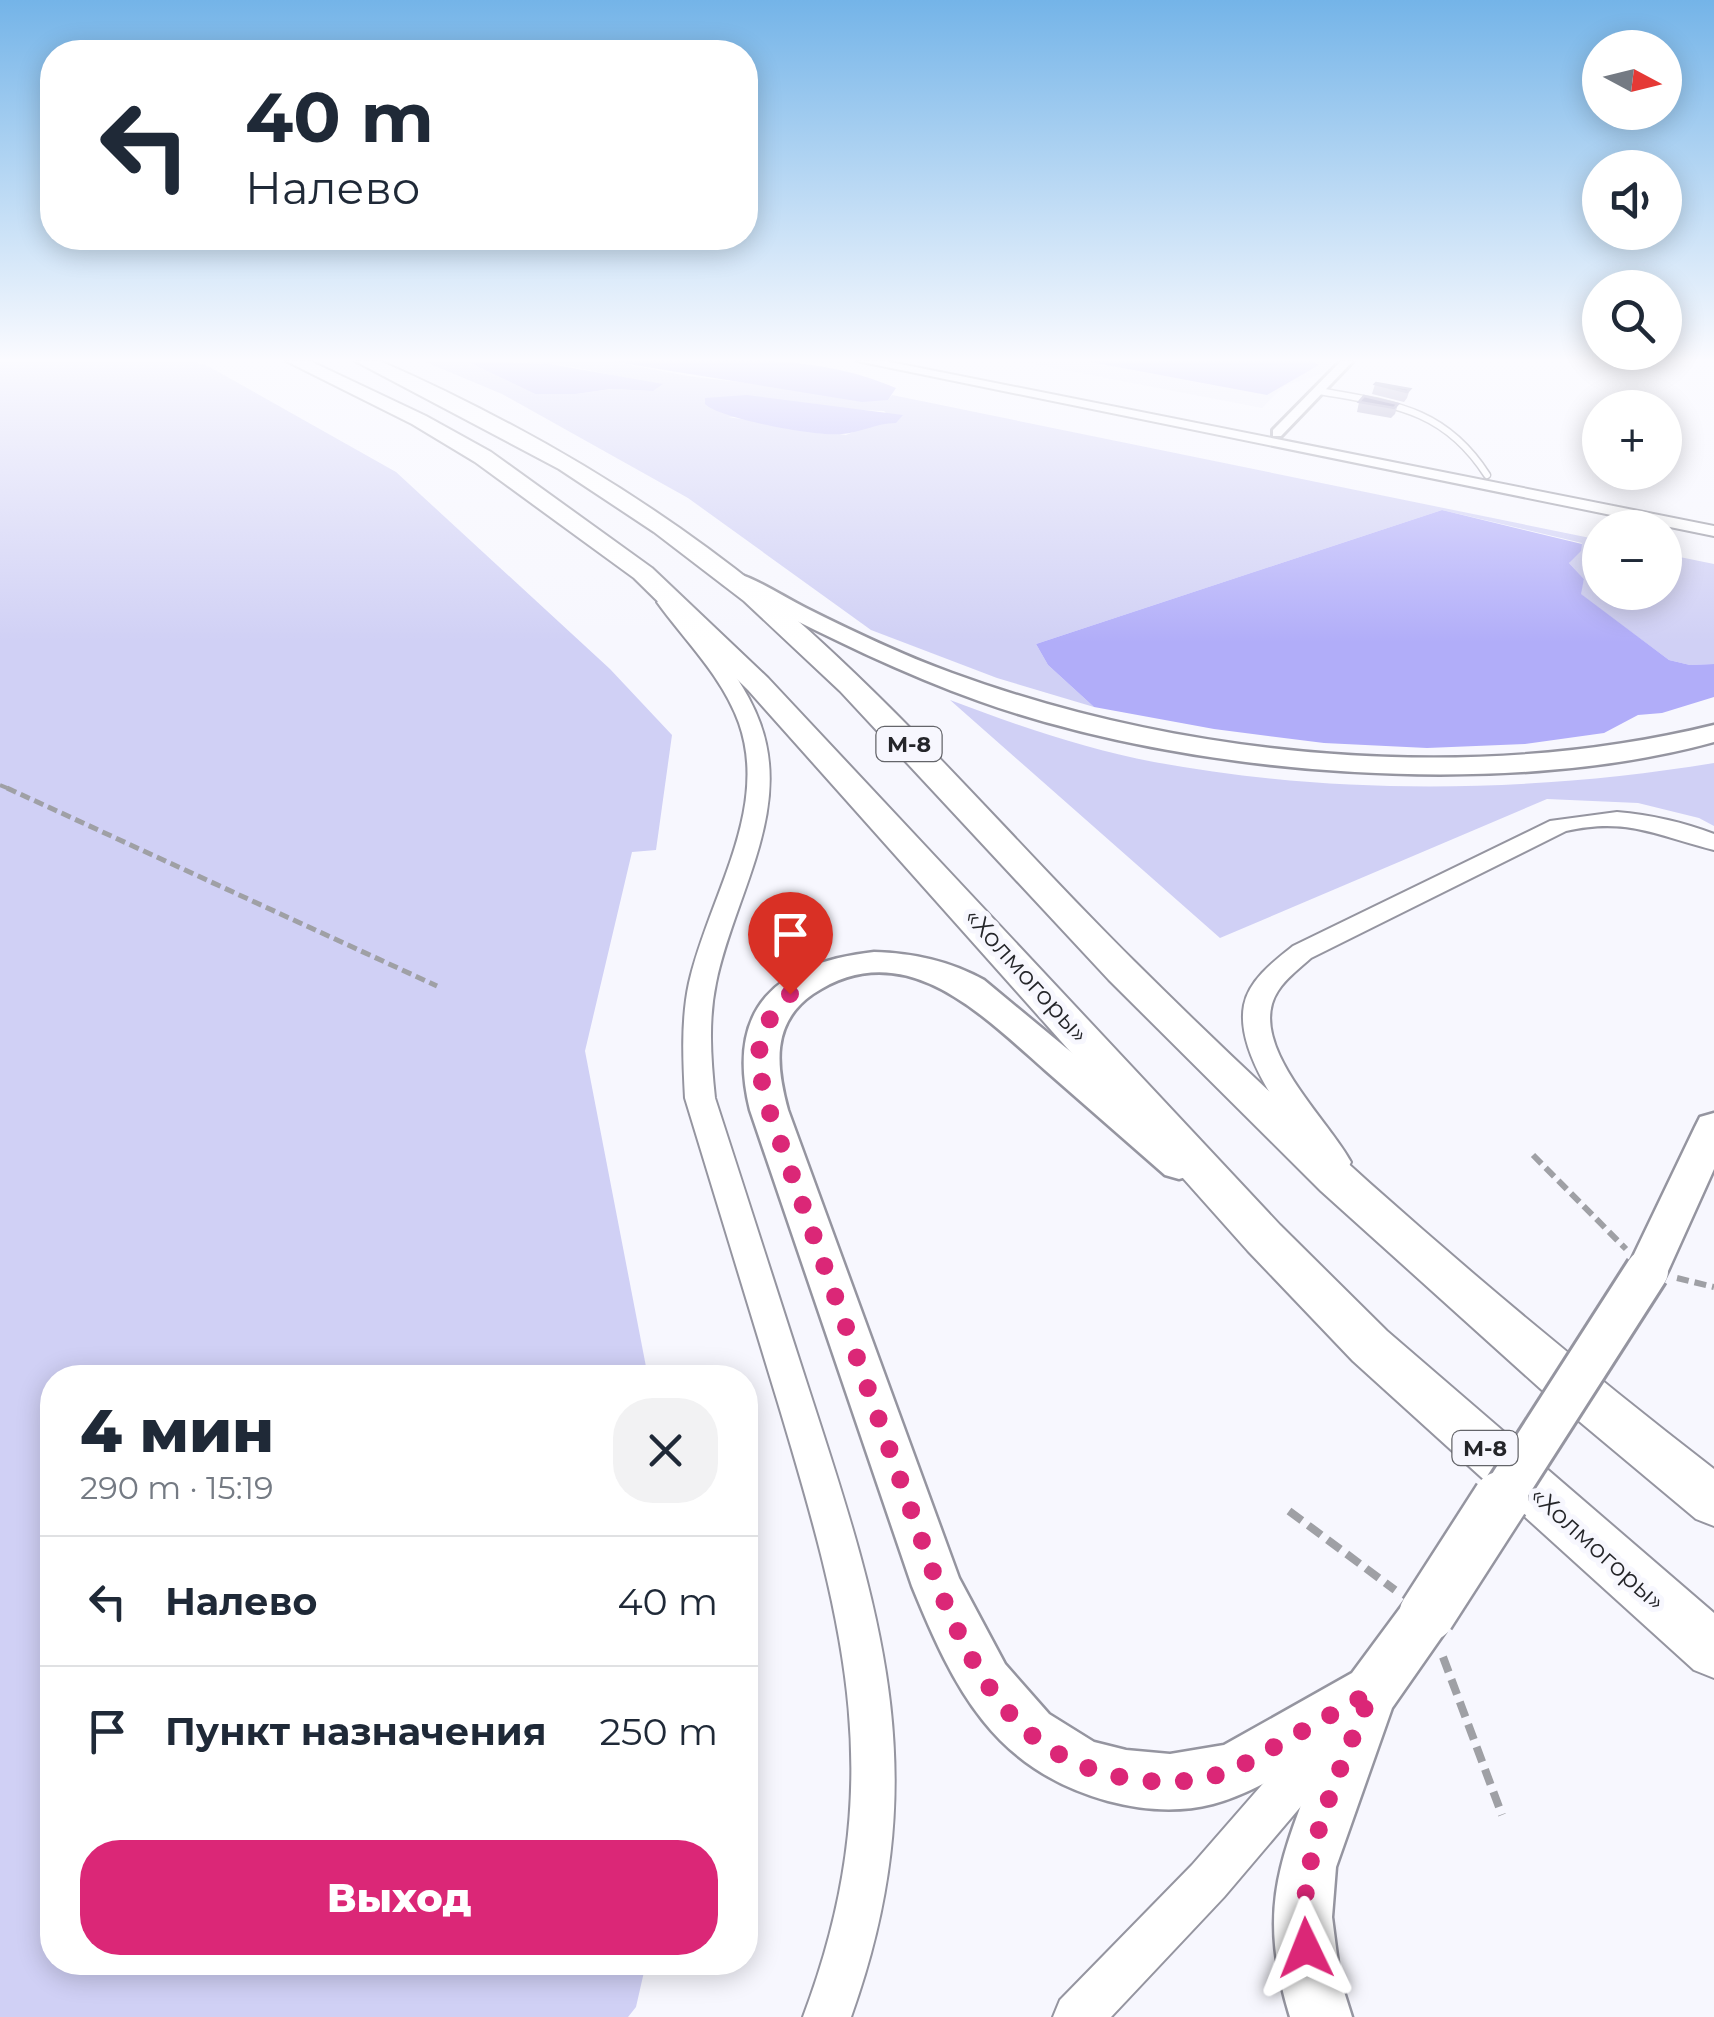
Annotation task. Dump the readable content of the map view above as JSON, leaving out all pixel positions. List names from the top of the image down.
{
  "streets": {
    "highway": ["М-8", "«Холмогоры»"]
  },
  "north": "right",
  "page": {
    "map_buttons": ["+", "−"],
    "turn": ["40 m", "Налево"],
    "heading": ["4 мин", "290 m · 15:19"],
    "list": [
      {
        "name": "Налево",
        "value": "40 m"
      },
      {
        "name": "Пункт назначения",
        "value": "250 m"
      }
    ],
    "buttons": "Выход"
  }
}
